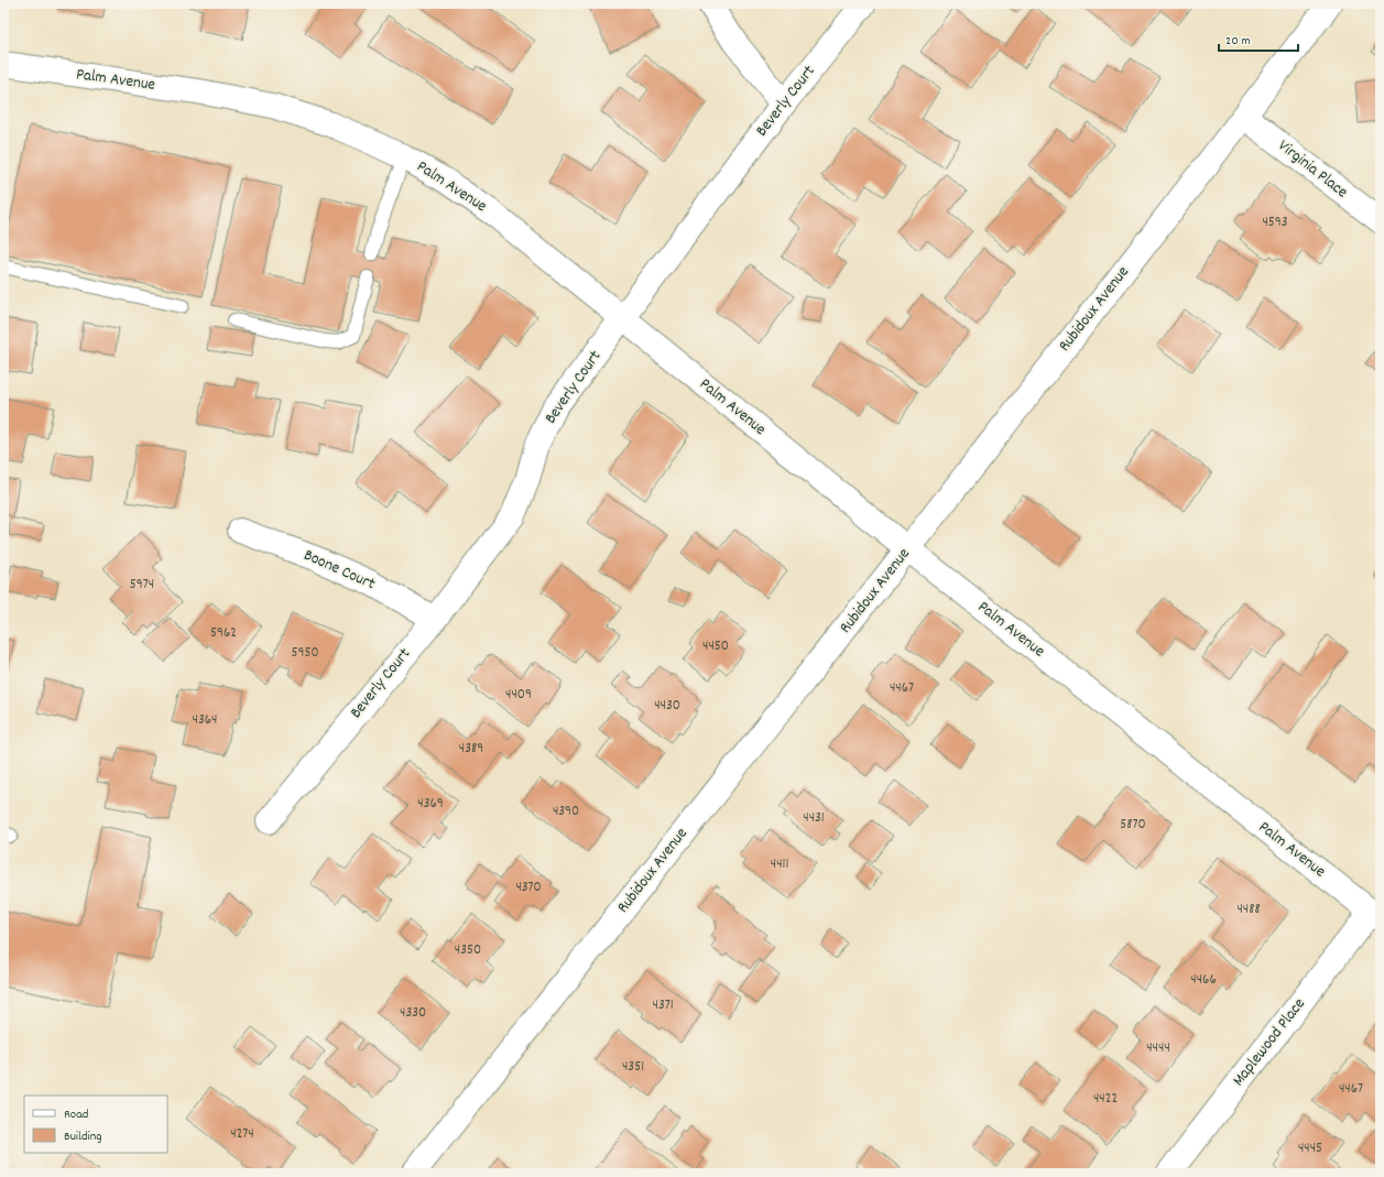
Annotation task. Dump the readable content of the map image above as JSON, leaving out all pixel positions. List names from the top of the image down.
{
  "streets": {
    "street": [
      "Palm Avenue",
      "Beverly Court",
      "Virginia Place",
      "Rubidoux Avenue",
      "Boone Court",
      "Maplewood Place"
    ]
  },
  "crossings": [
    ["Palm Avenue", "Beverly Court"],
    ["Palm Avenue", "Rubidoux Avenue"],
    ["Palm Avenue", "Maplewood Place"],
    ["Beverly Court", "Boone Court"],
    ["Virginia Place", "Rubidoux Avenue"]
  ],
  "house_numbers": [
    "4593",
    "5974",
    "5962",
    "4450",
    "5950",
    "4467",
    "4409",
    "4430",
    "4364",
    "4389",
    "4369",
    "4390",
    "4431",
    "5870",
    "4411",
    "4370",
    "4488",
    "4350",
    "4466",
    "4371",
    "4330",
    "4444",
    "4351",
    "4467",
    "4422",
    "4274",
    "4445"
  ],
  "legend": ["Road", "Building"],
  "scale_bar": "20 m"
}
